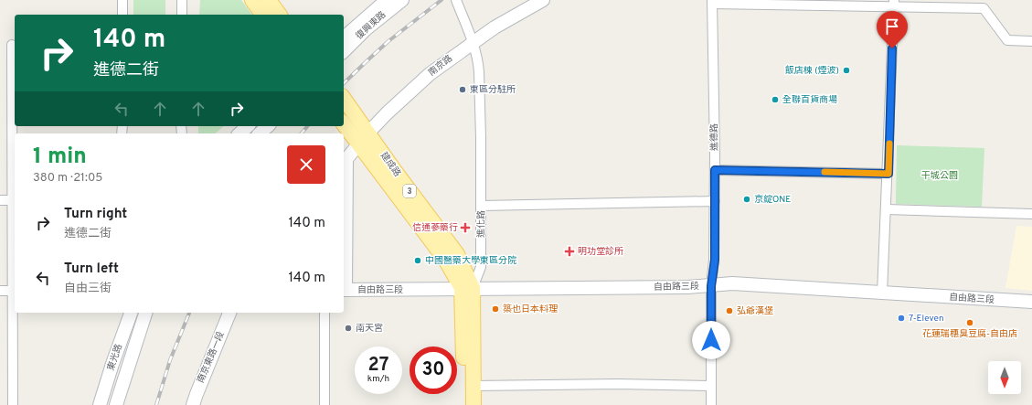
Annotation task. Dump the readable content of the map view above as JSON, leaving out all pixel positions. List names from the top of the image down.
{
  "streets": {
    "main road": ["建成路", "3", "進化路"],
    "street": [
      "復興東路",
      "南京路",
      "進德路",
      "自由路三段",
      "東光路",
      "南京東路一段"
    ]
  },
  "crossings": [
    ["南京路", "建成路"],
    ["南京路", "進化路"],
    ["進德路", "自由路三段"],
    ["建成路", "進化路"],
    ["建成路", "自由路三段"],
    ["進化路", "自由路三段"]
  ],
  "parks": ["干城公園"],
  "places": {
    "other": [
      "飯店棟 (煙波)",
      "東區分駐所",
      "全聯百貨商場",
      "京綻ONE",
      "中國醫藥大學東區分院",
      "築也日本料理",
      "弘爺漢堡",
      "7-Eleven",
      "花蓮瑞穗臭豆腐-自由店",
      "南天宮"
    ],
    "health": ["信通蔘藥行", "明功堂診所"]
  },
  "north": "bottom",
  "page": {
    "turn": ["140 m", "進德二街"],
    "heading": ["1 min", "380 m · 21:05"],
    "list": [
      {
        "name": "Turn right",
        "note": "進德二街",
        "value": "140 m"
      },
      {
        "name": "Turn left",
        "note": "自由三街",
        "value": "140 m"
      }
    ],
    "speed": "27 km/h",
    "limit": "30"
  }
}
